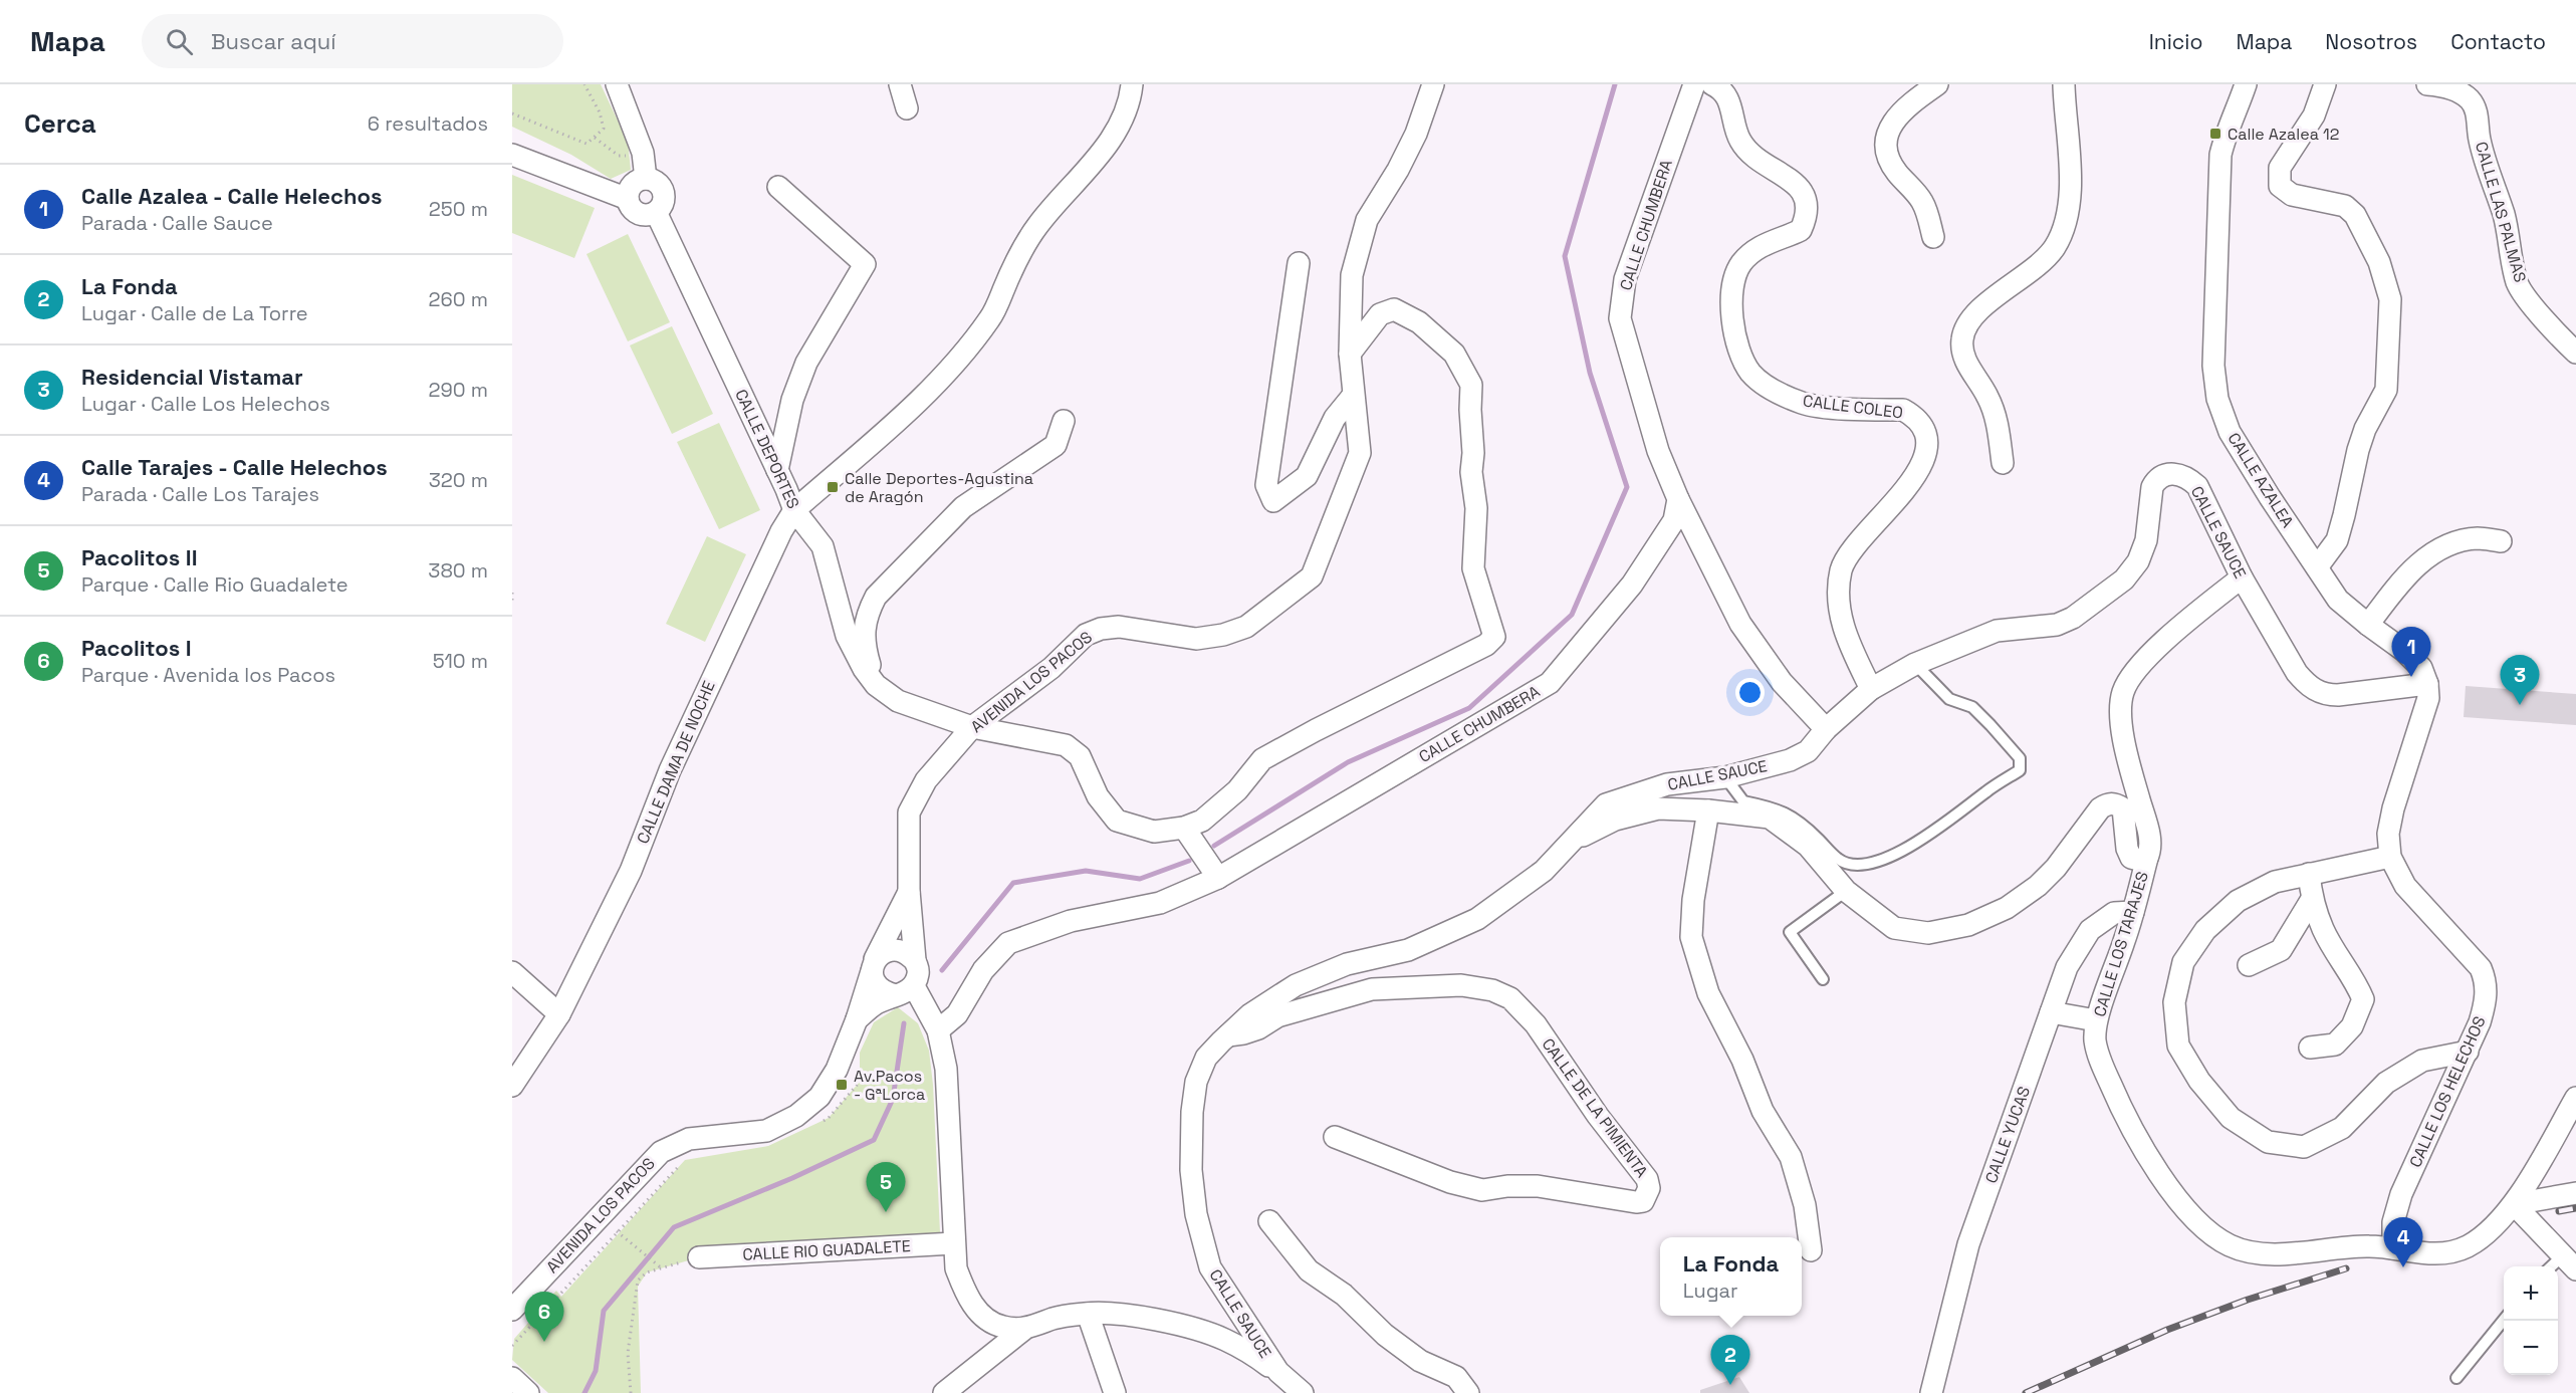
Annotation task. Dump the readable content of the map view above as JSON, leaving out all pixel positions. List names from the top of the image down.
{
  "streets": {
    "street": [
      "CALLE LAS PALMAS",
      "CALLE CHUMBERA",
      "CALLE COLEO",
      "CALLE DEPORTES",
      "CALLE AZALEA",
      "CALLE SAUCE",
      "AVENIDA LOS PACOS",
      "CALLE DAMA DE NOCHE",
      "CALLE LOS TARAJES",
      "CALLE LOS HELECHOS",
      "CALLE DE LA PIMIENTA",
      "CALLE YUCAS",
      "CALLE RIO GUADALETE"
    ]
  },
  "crossings": [
    ["CALLE COLEO", "CALLE SAUCE"],
    ["CALLE DEPORTES", "AVENIDA LOS PACOS"],
    ["CALLE DEPORTES", "CALLE DAMA DE NOCHE"],
    ["CALLE AZALEA", "CALLE SAUCE"],
    ["CALLE AZALEA", "CALLE LOS HELECHOS"],
    ["CALLE SAUCE", "CALLE LOS TARAJES"],
    ["CALLE SAUCE", "CALLE LOS HELECHOS"],
    ["CALLE SAUCE", "CALLE DE LA PIMIENTA"],
    ["CALLE LOS TARAJES", "CALLE LOS HELECHOS"],
    ["CALLE LOS TARAJES", "CALLE YUCAS"]
  ],
  "places": {
    "transit": ["Calle Azalea 12", "Calle Deportes-Agustina de Aragón", "Av.Pacos - GªLorca"]
  },
  "page": {
    "header": "Mapa",
    "search": "Buscar aquí",
    "nav": [
      "Inicio",
      "Mapa",
      "Nosotros",
      "Contacto"
    ],
    "heading": ["Cerca", "6 resultados"],
    "list": [
      {
        "mark": "1",
        "name": "Calle Azalea - Calle Helechos",
        "note": "Parada · Calle Sauce",
        "value": "250 m"
      },
      {
        "mark": "2",
        "name": "La Fonda",
        "note": "Lugar · Calle de La Torre",
        "value": "260 m"
      },
      {
        "mark": "3",
        "name": "Residencial Vistamar",
        "note": "Lugar · Calle Los Helechos",
        "value": "290 m"
      },
      {
        "mark": "4",
        "name": "Calle Tarajes - Calle Helechos",
        "note": "Parada · Calle Los Tarajes",
        "value": "320 m"
      },
      {
        "mark": "5",
        "name": "Pacolitos II",
        "note": "Parque · Calle Rio Guadalete",
        "value": "380 m"
      },
      {
        "mark": "6",
        "name": "Pacolitos I",
        "note": "Parque · Avenida los Pacos",
        "value": "510 m"
      }
    ],
    "pins": [
      "1",
      "3",
      "5",
      "4",
      "6",
      "2"
    ],
    "popup": ["La Fonda", "Lugar"],
    "map_buttons": ["+", "−"]
  }
}
